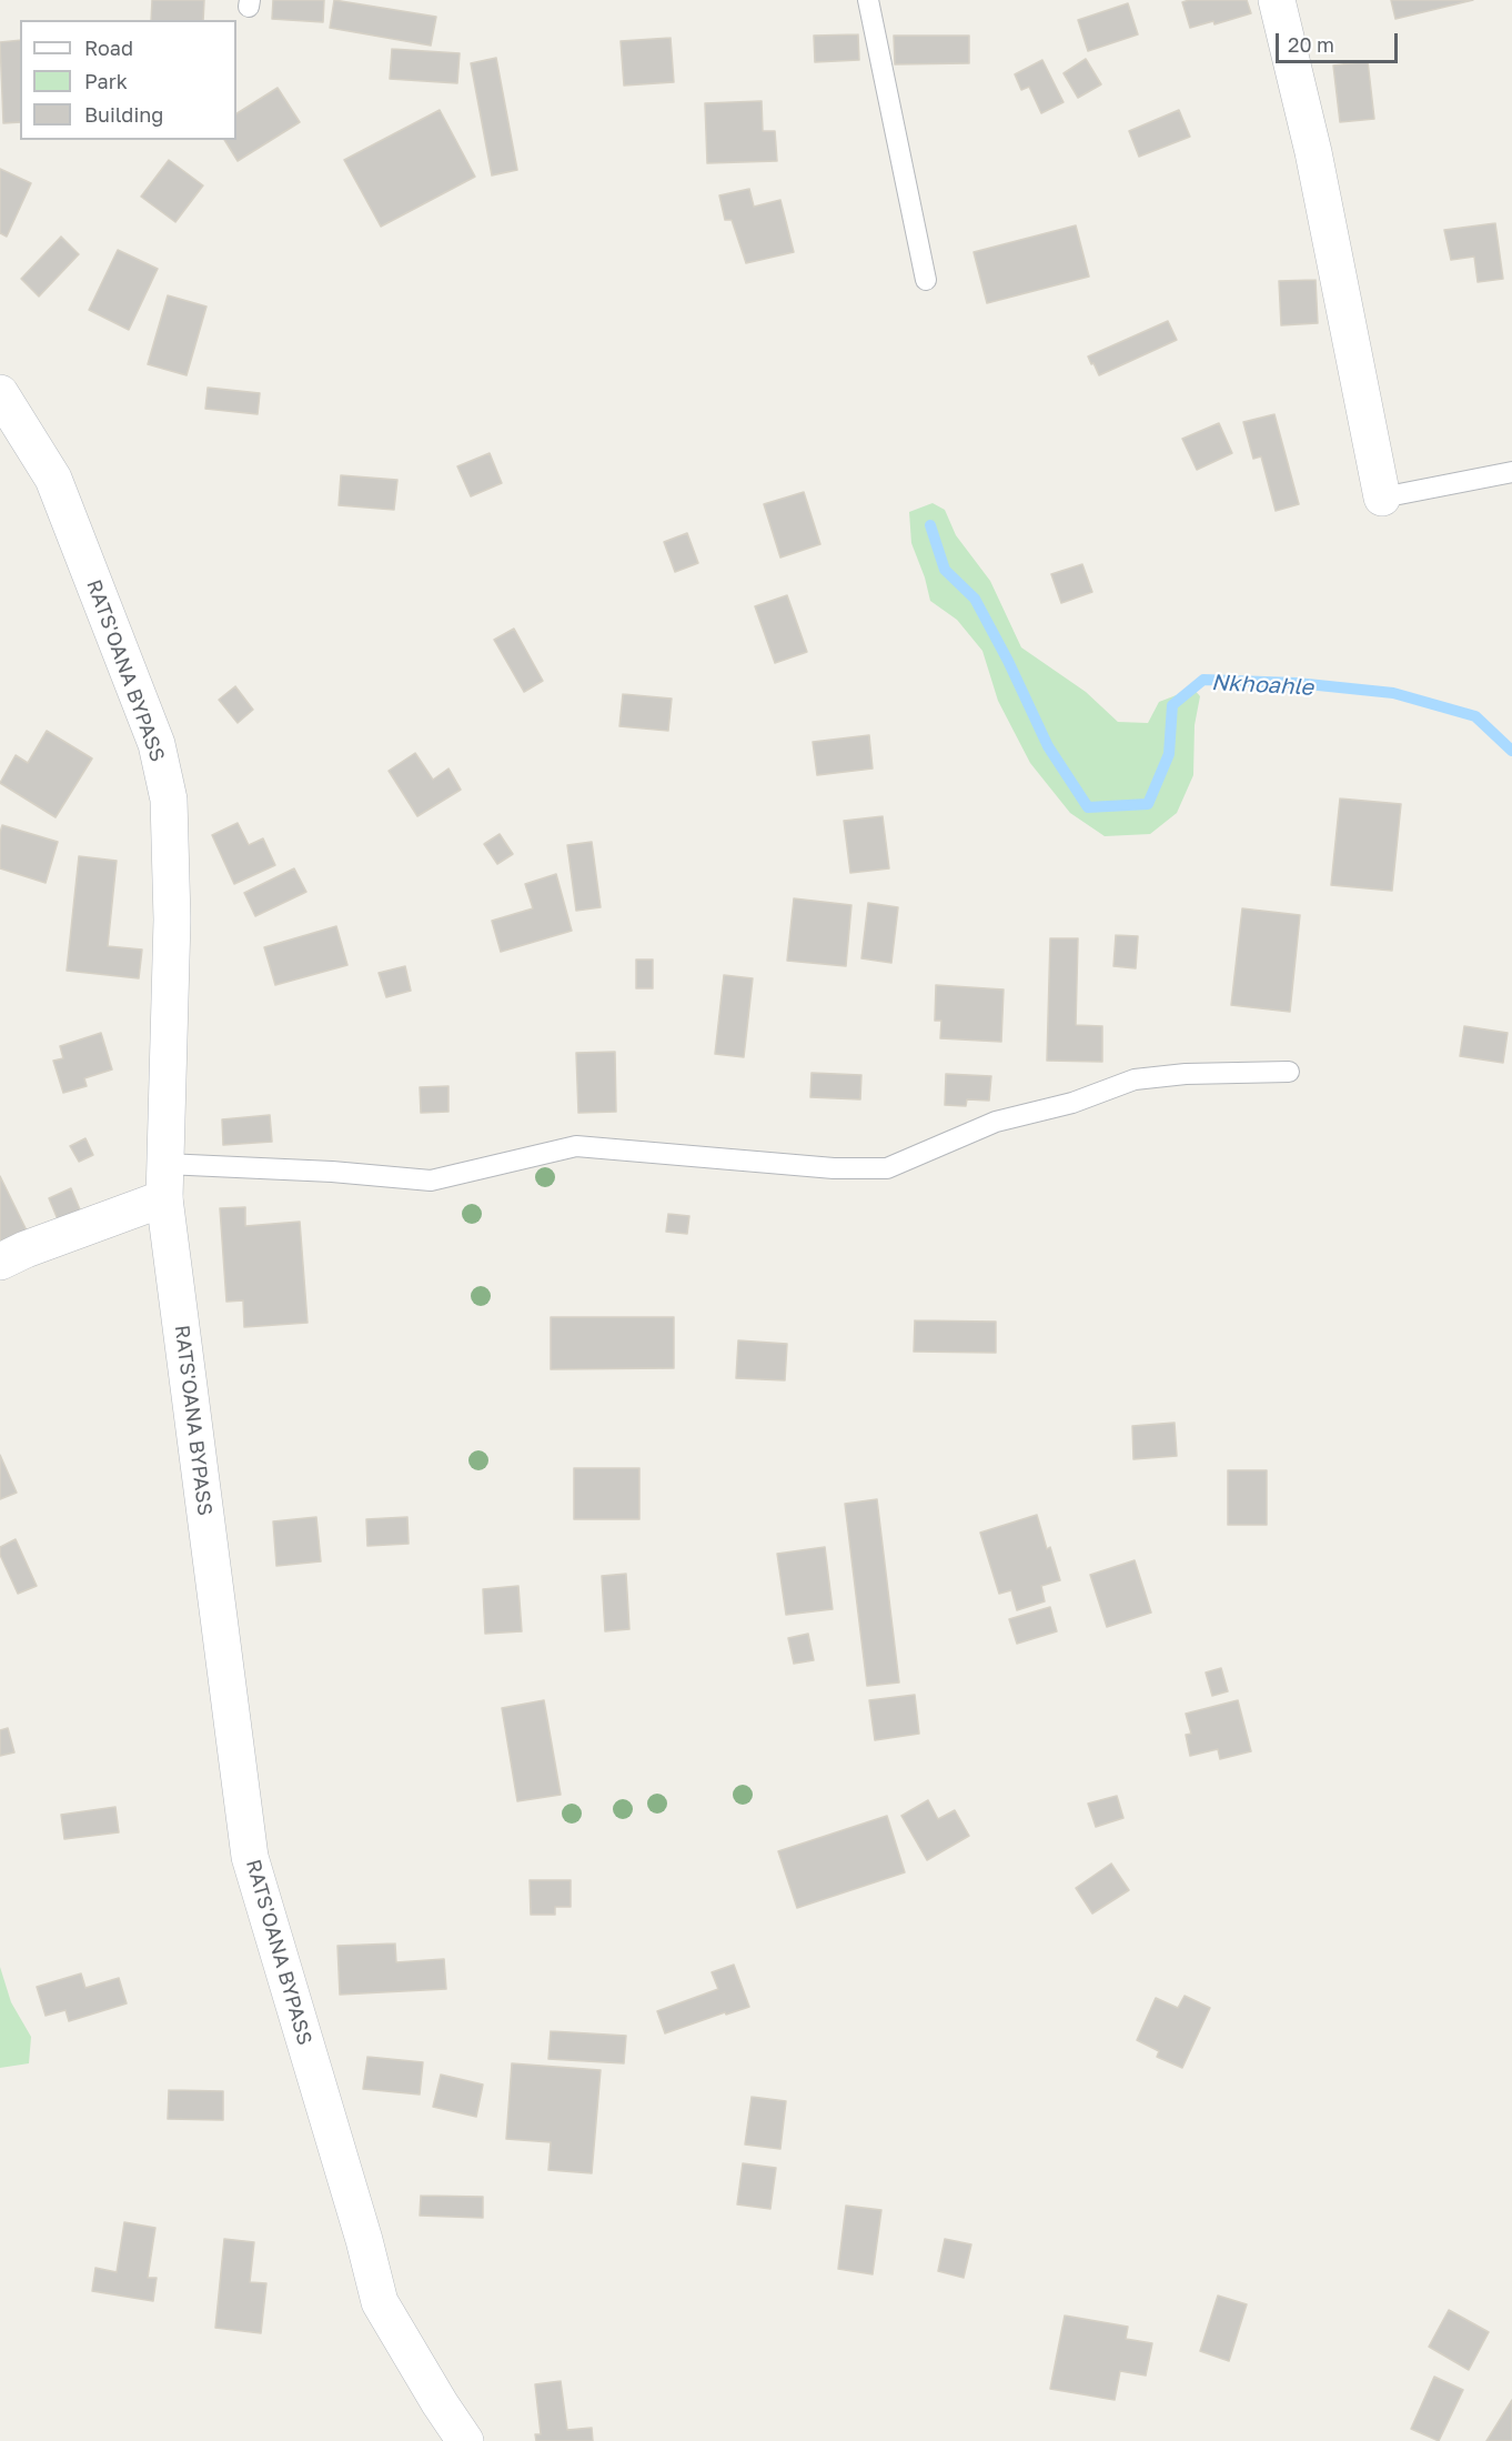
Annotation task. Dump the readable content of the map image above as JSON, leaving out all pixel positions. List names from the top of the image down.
{
  "streets": {
    "street": ["RATS'OANA BYPASS"]
  },
  "water": ["Nkhoahle"],
  "legend": ["Road", "Park", "Building"],
  "scale_bar": "20 m"
}
